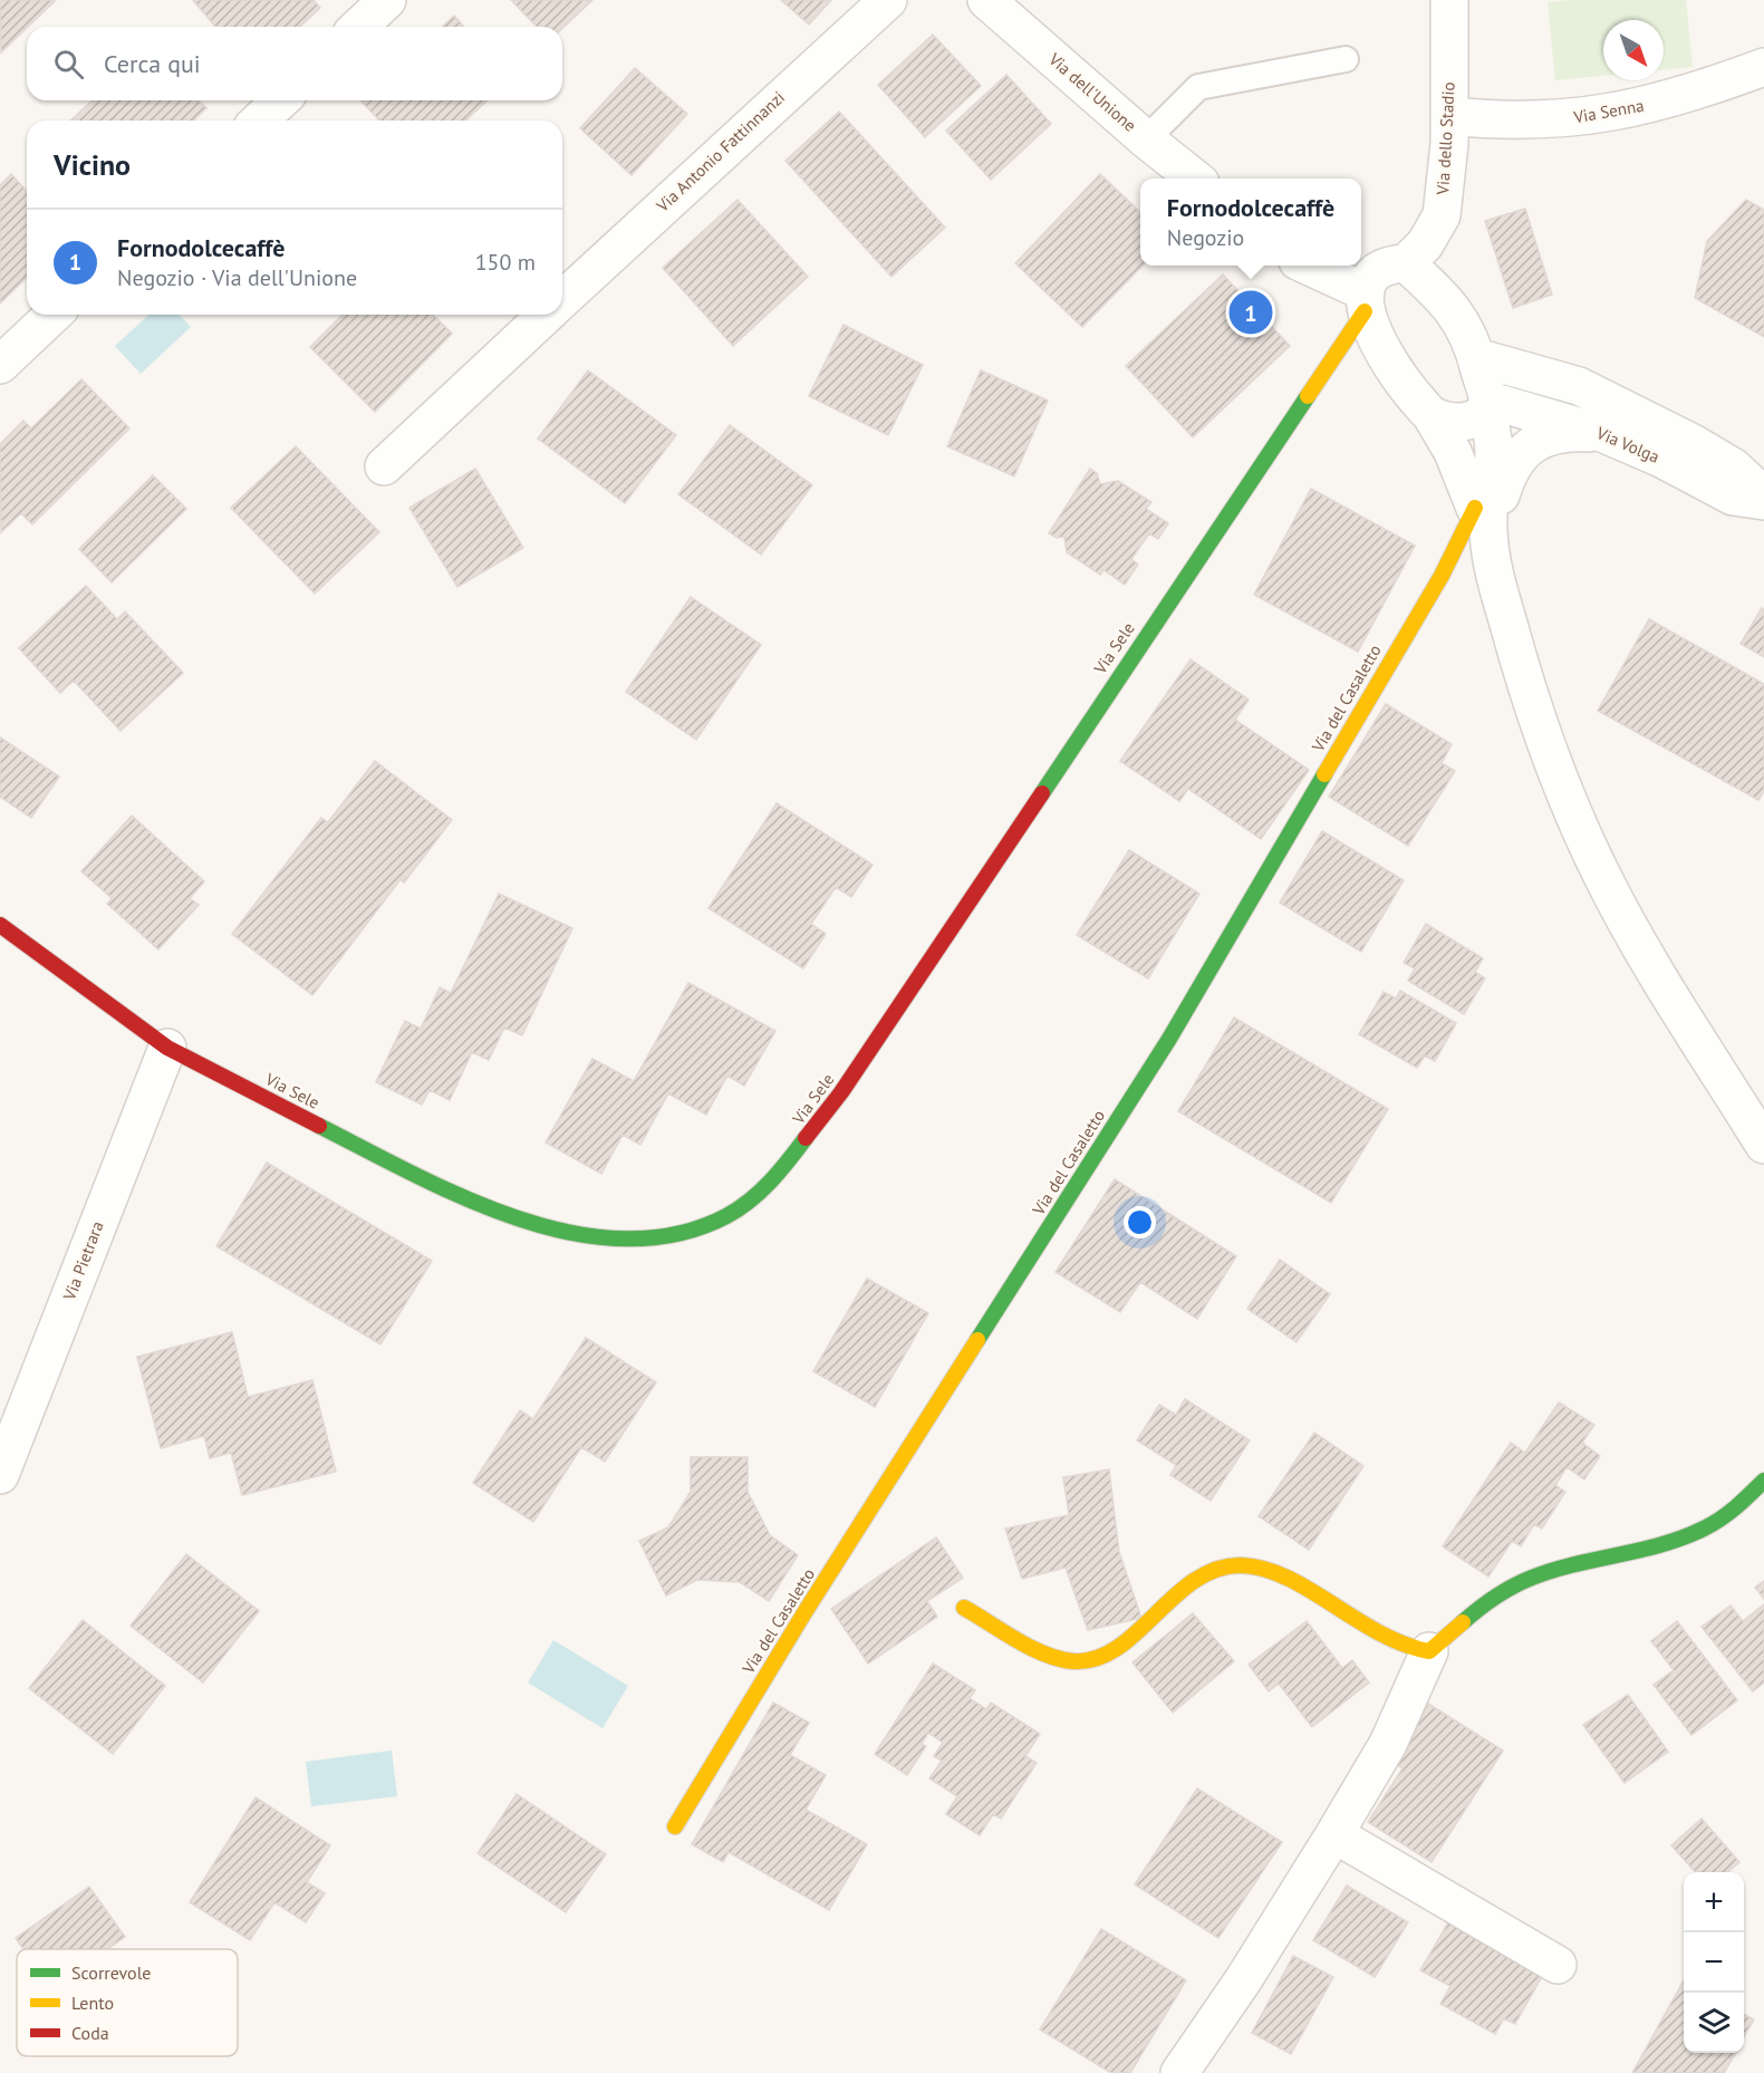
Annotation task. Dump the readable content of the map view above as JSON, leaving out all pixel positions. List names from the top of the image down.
{
  "streets": {
    "street": [
      "Via dell'Unione",
      "Via Senna",
      "Via dello Stadio",
      "Via Antonio Fattinnanzi",
      "Via Volga",
      "Via Sele",
      "Via del Casaletto",
      "Via Pietrara"
    ]
  },
  "crossings": [
    ["Via Senna", "Via dello Stadio"],
    ["Via Sele", "Via Pietrara"]
  ],
  "legend": ["Scorrevole", "Lento", "Coda"],
  "north": "bottom right",
  "page": {
    "search": "Cerca qui",
    "heading": "Vicino",
    "popup": ["Fornodolcecaffè", "Negozio"],
    "list": [
      {
        "mark": "1",
        "name": "Fornodolcecaffè",
        "note": "Negozio · Via dell'Unione",
        "value": "150 m"
      }
    ],
    "pins": "1",
    "map_buttons": ["+", "−"]
  }
}
